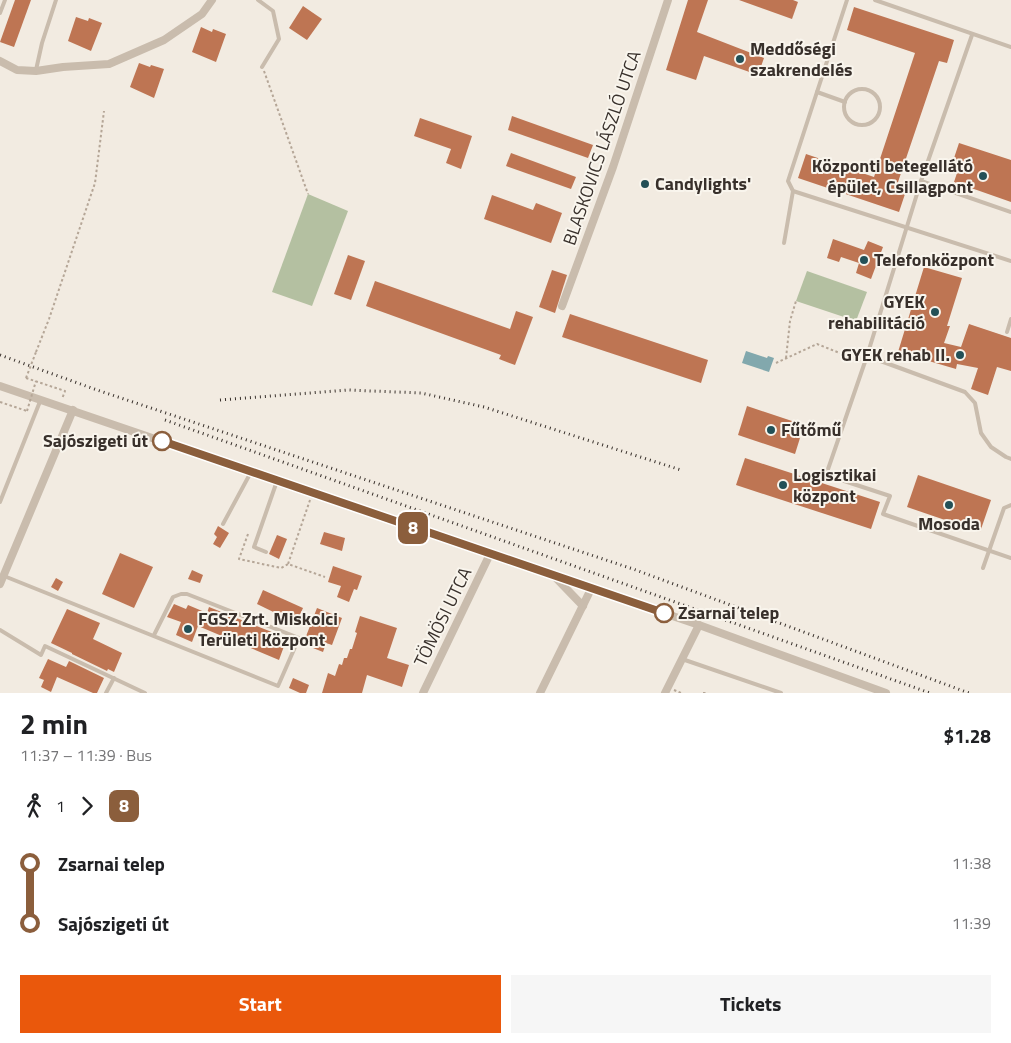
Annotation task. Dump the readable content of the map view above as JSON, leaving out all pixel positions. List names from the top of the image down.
{
  "streets": {
    "street": ["BLASKOVICS LÁSZLÓ UTCA", "TÖMÖSI UTCA"]
  },
  "places": [
    "Meddőségi szakrendelés",
    "Központi betegellátó épület, Csillagpont",
    "Candylights'",
    "Telefonközpont",
    "GYEK rehabilitáció",
    "GYEK rehab II.",
    "Fűtőmű",
    "Sajószigeti út",
    "Logisztikai központ",
    "Mosoda",
    "Zsarnai telep",
    "FGSZ Zrt. Miskolci Területi Központ"
  ],
  "lines": ["bus line 8"],
  "page": {
    "on_map": "8",
    "heading": ["2 min", "11:37 – 11:39 · Bus", "$1.28"],
    "legs": ["1", "8"],
    "list": [
      {
        "name": "Zsarnai telep",
        "value": "11:38"
      },
      {
        "name": "Sajószigeti út",
        "value": "11:39"
      }
    ],
    "buttons": ["Start", "Tickets"]
  }
}
